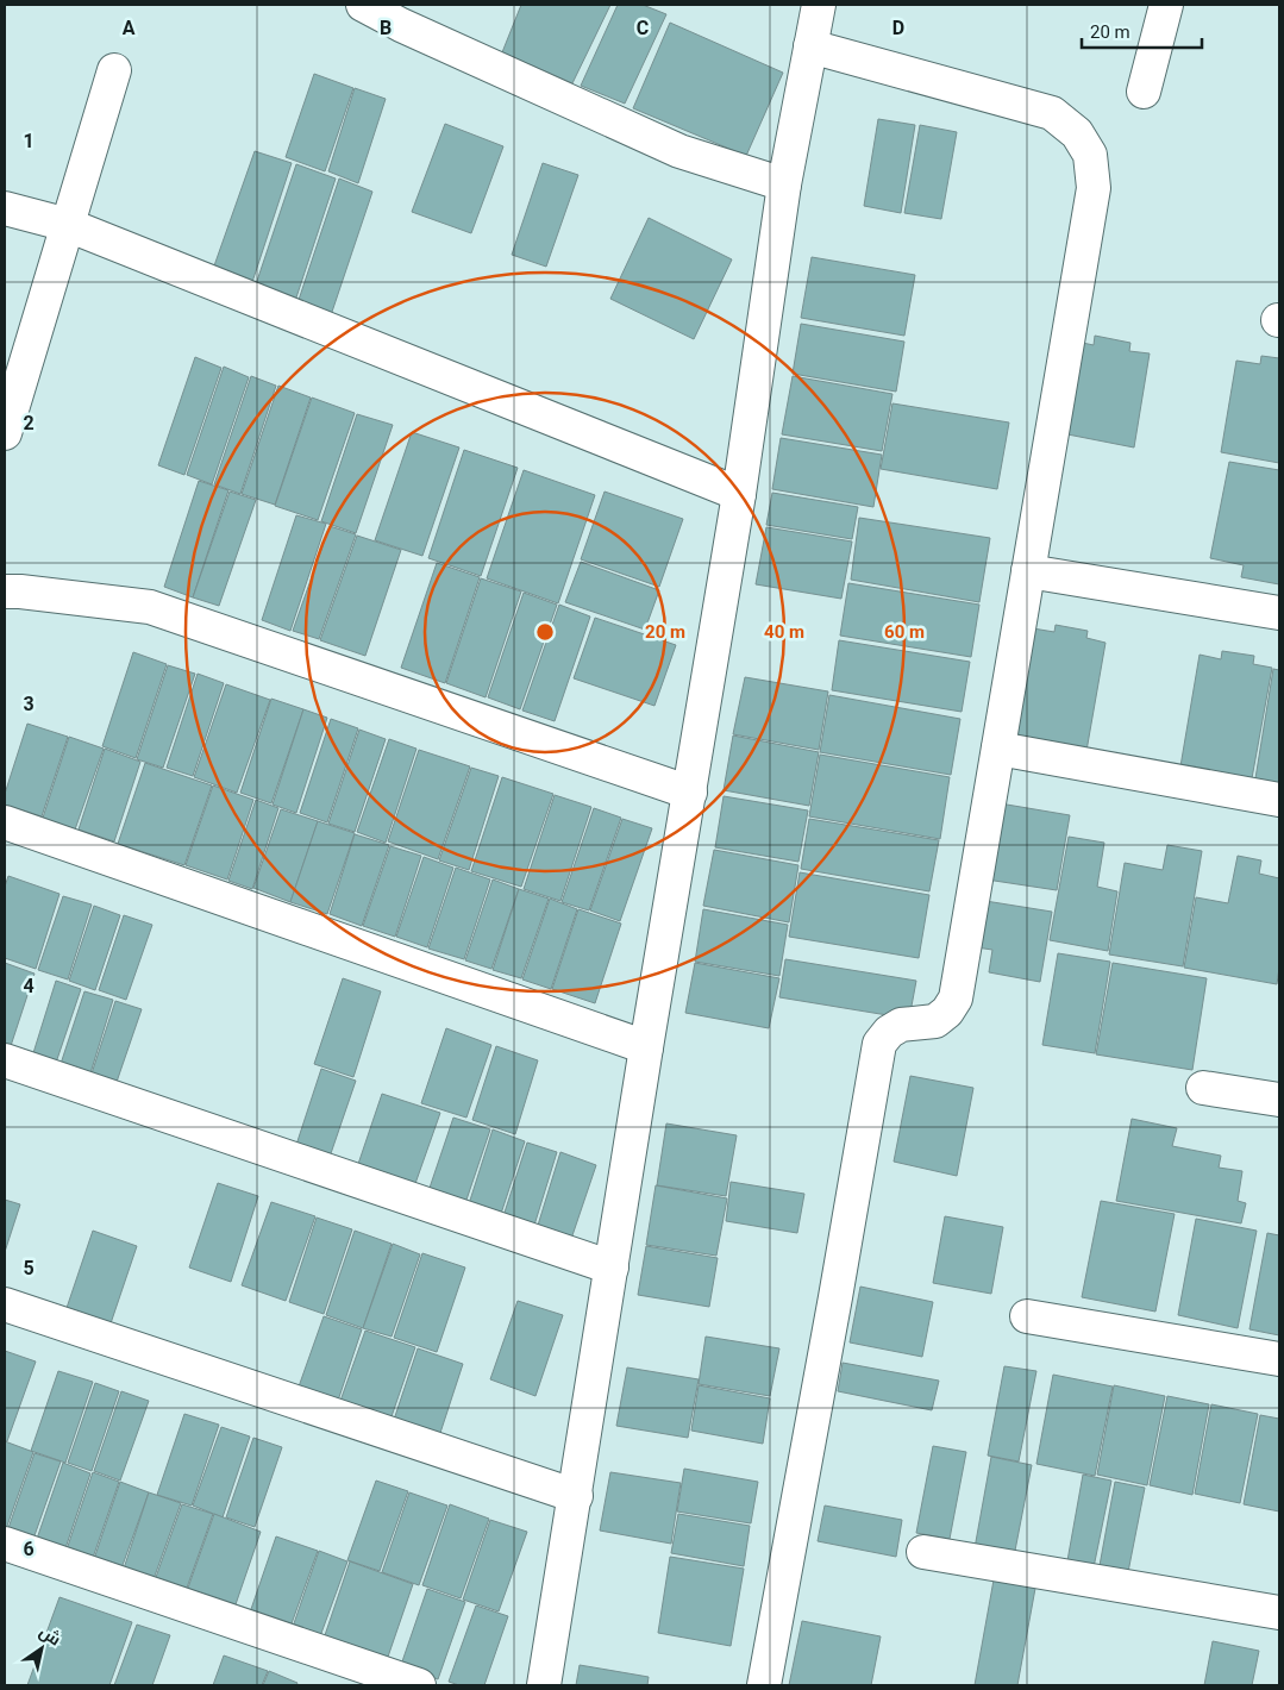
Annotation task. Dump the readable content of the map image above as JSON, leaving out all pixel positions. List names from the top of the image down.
{
  "scale_bar": "20 m",
  "north": "top right",
  "grid": {
    "columns": [
      "A",
      "B",
      "C",
      "D"
    ],
    "rows": [
      "1",
      "2",
      "3",
      "4",
      "5",
      "6"
    ]
  },
  "rings": ["20 m", "40 m", "60 m"]
}
